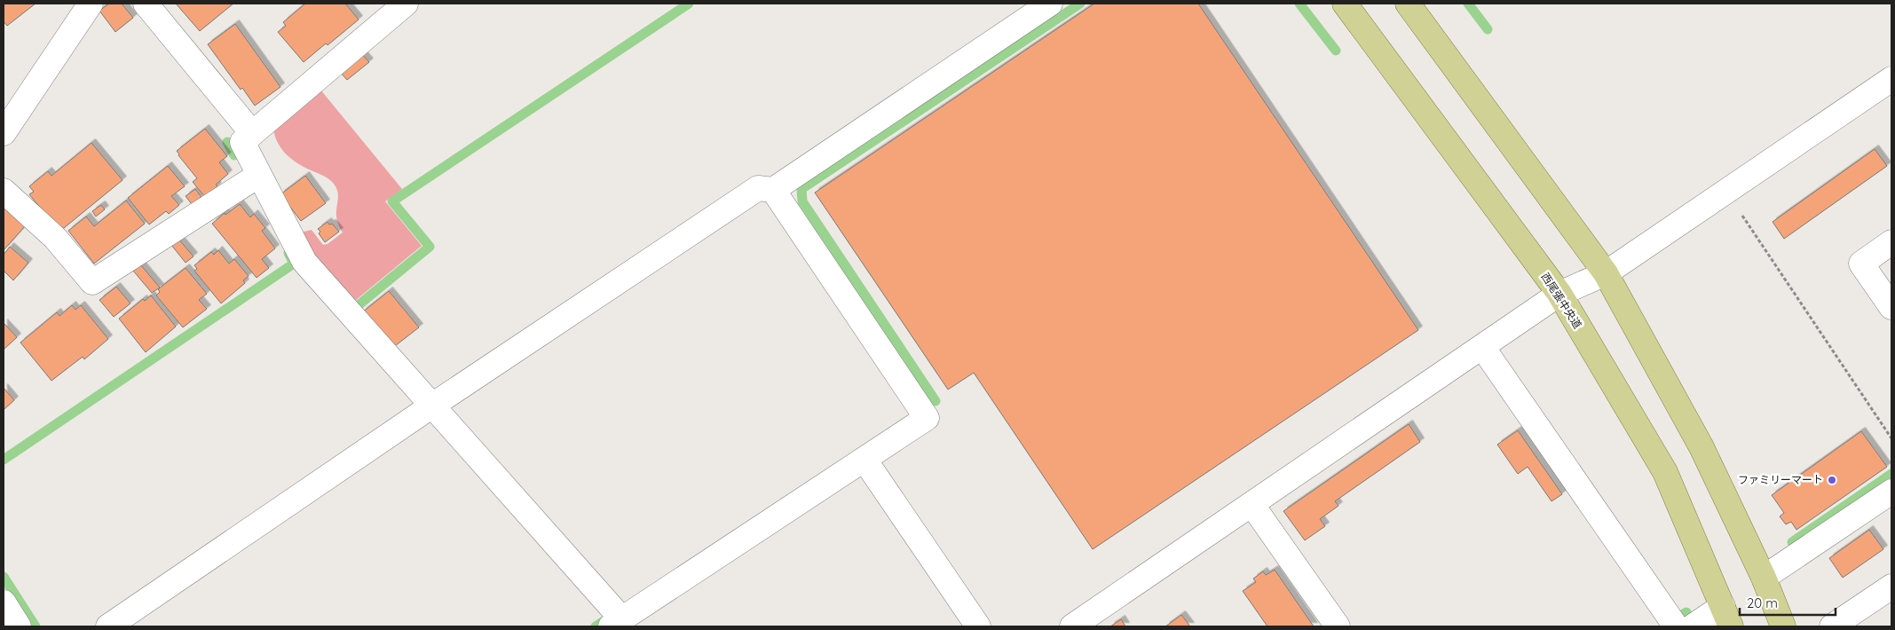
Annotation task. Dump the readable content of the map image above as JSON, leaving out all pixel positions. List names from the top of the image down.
{
  "streets": {
    "main road": ["西尾張中央道"]
  },
  "places": ["ファミリーマート"],
  "scale_bar": "20 m"
}
